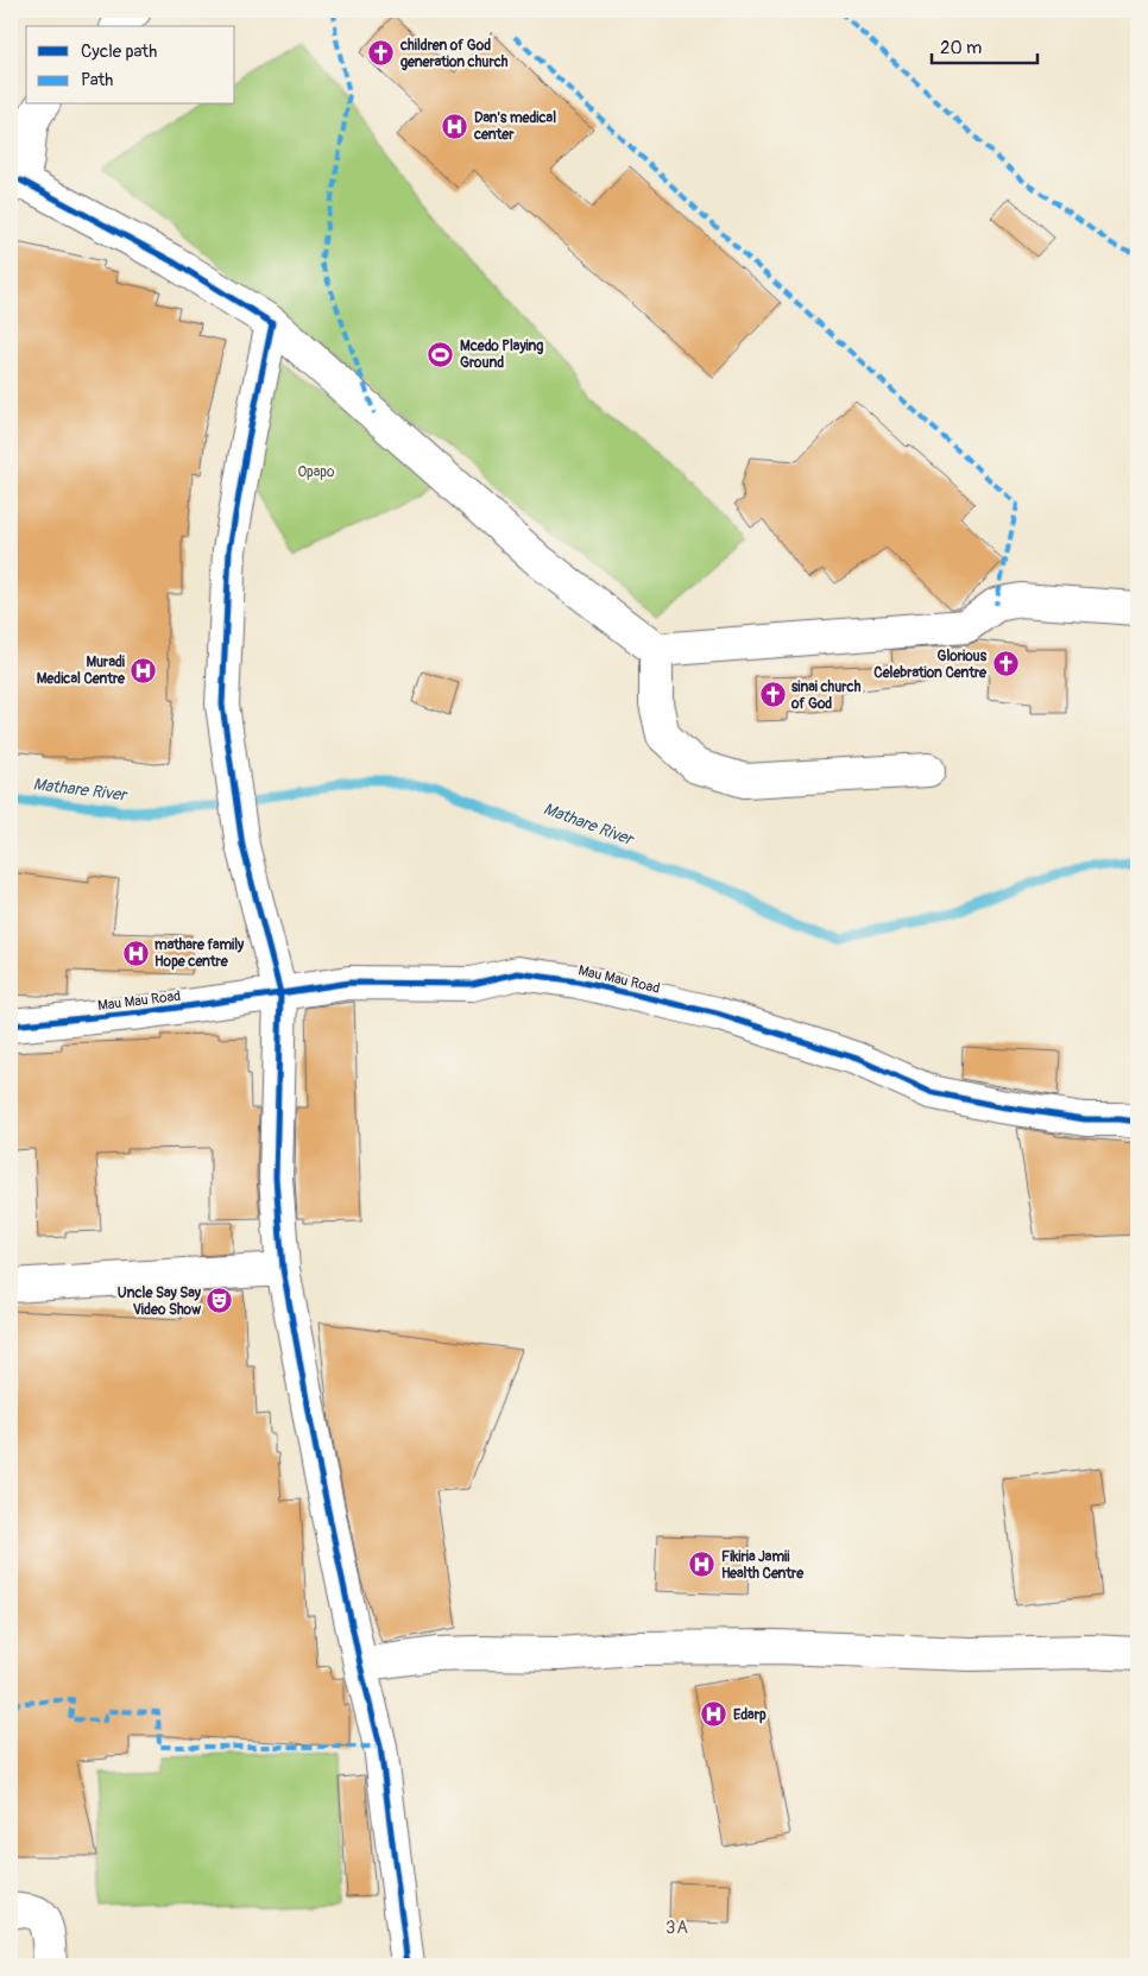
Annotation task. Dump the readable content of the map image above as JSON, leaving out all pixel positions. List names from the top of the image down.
{
  "streets": {
    "street": ["Mau Mau Road"]
  },
  "districts": ["3A"],
  "water": ["Mathare River"],
  "parks": ["Opapo"],
  "places": {
    "church": ["children of God generation church", "Glorious Celebration Centre", "sinai church of God"],
    "hospital": [
      "Dan's medical center",
      "Muradi Medical Centre",
      "mathare family Hope centre",
      "Fikiria Jamii Health Centre",
      "Edarp"
    ],
    "sports": ["Mcedo Playing Ground"],
    "theatre": ["Uncle Say Say Video Show"]
  },
  "legend": ["Cycle path", "Path"],
  "scale_bar": "20 m"
}
